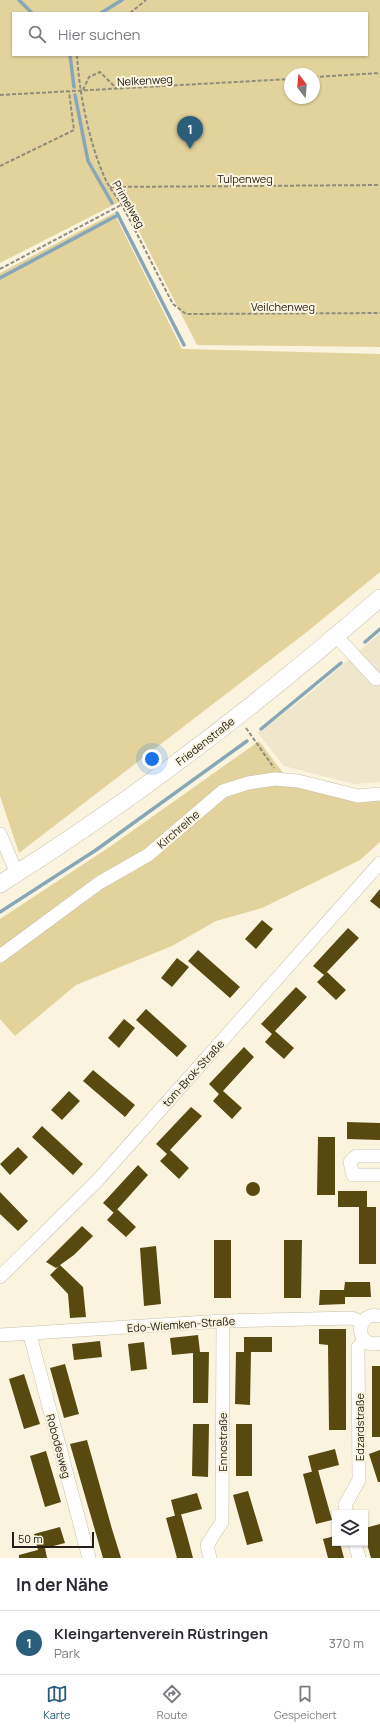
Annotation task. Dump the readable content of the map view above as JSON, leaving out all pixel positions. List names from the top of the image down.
{
  "streets": {
    "main road": ["Friedenstraße"],
    "street": [
      "Kirchreihe",
      "tom-Brok-Straße",
      "Edo-Wiemken-Straße",
      "Edzardstraße",
      "Ennostraße",
      "Robodesweg"
    ],
    "path": [
      "Nelkenweg",
      "Tulpenweg",
      "Primelweg",
      "Veilchenweg"
    ]
  },
  "crossings": [
    ["Nelkenweg", "Primelweg"],
    ["Tulpenweg", "Primelweg"],
    ["Primelweg", "Veilchenweg"],
    ["Edo-Wiemken-Straße", "Ennostraße"],
    ["Edo-Wiemken-Straße", "Robodesweg"]
  ],
  "scale_bar": "50 m",
  "north": "top",
  "page": {
    "search": "Hier suchen",
    "pins": "1",
    "scale": "50 m",
    "heading": "In der Nähe",
    "list": [
      {
        "mark": "1",
        "name": "Kleingartenverein Rüstringen",
        "note": "Park",
        "value": "370 m"
      }
    ],
    "nav": ["Karte", "Route", "Gespeichert"]
  }
}
